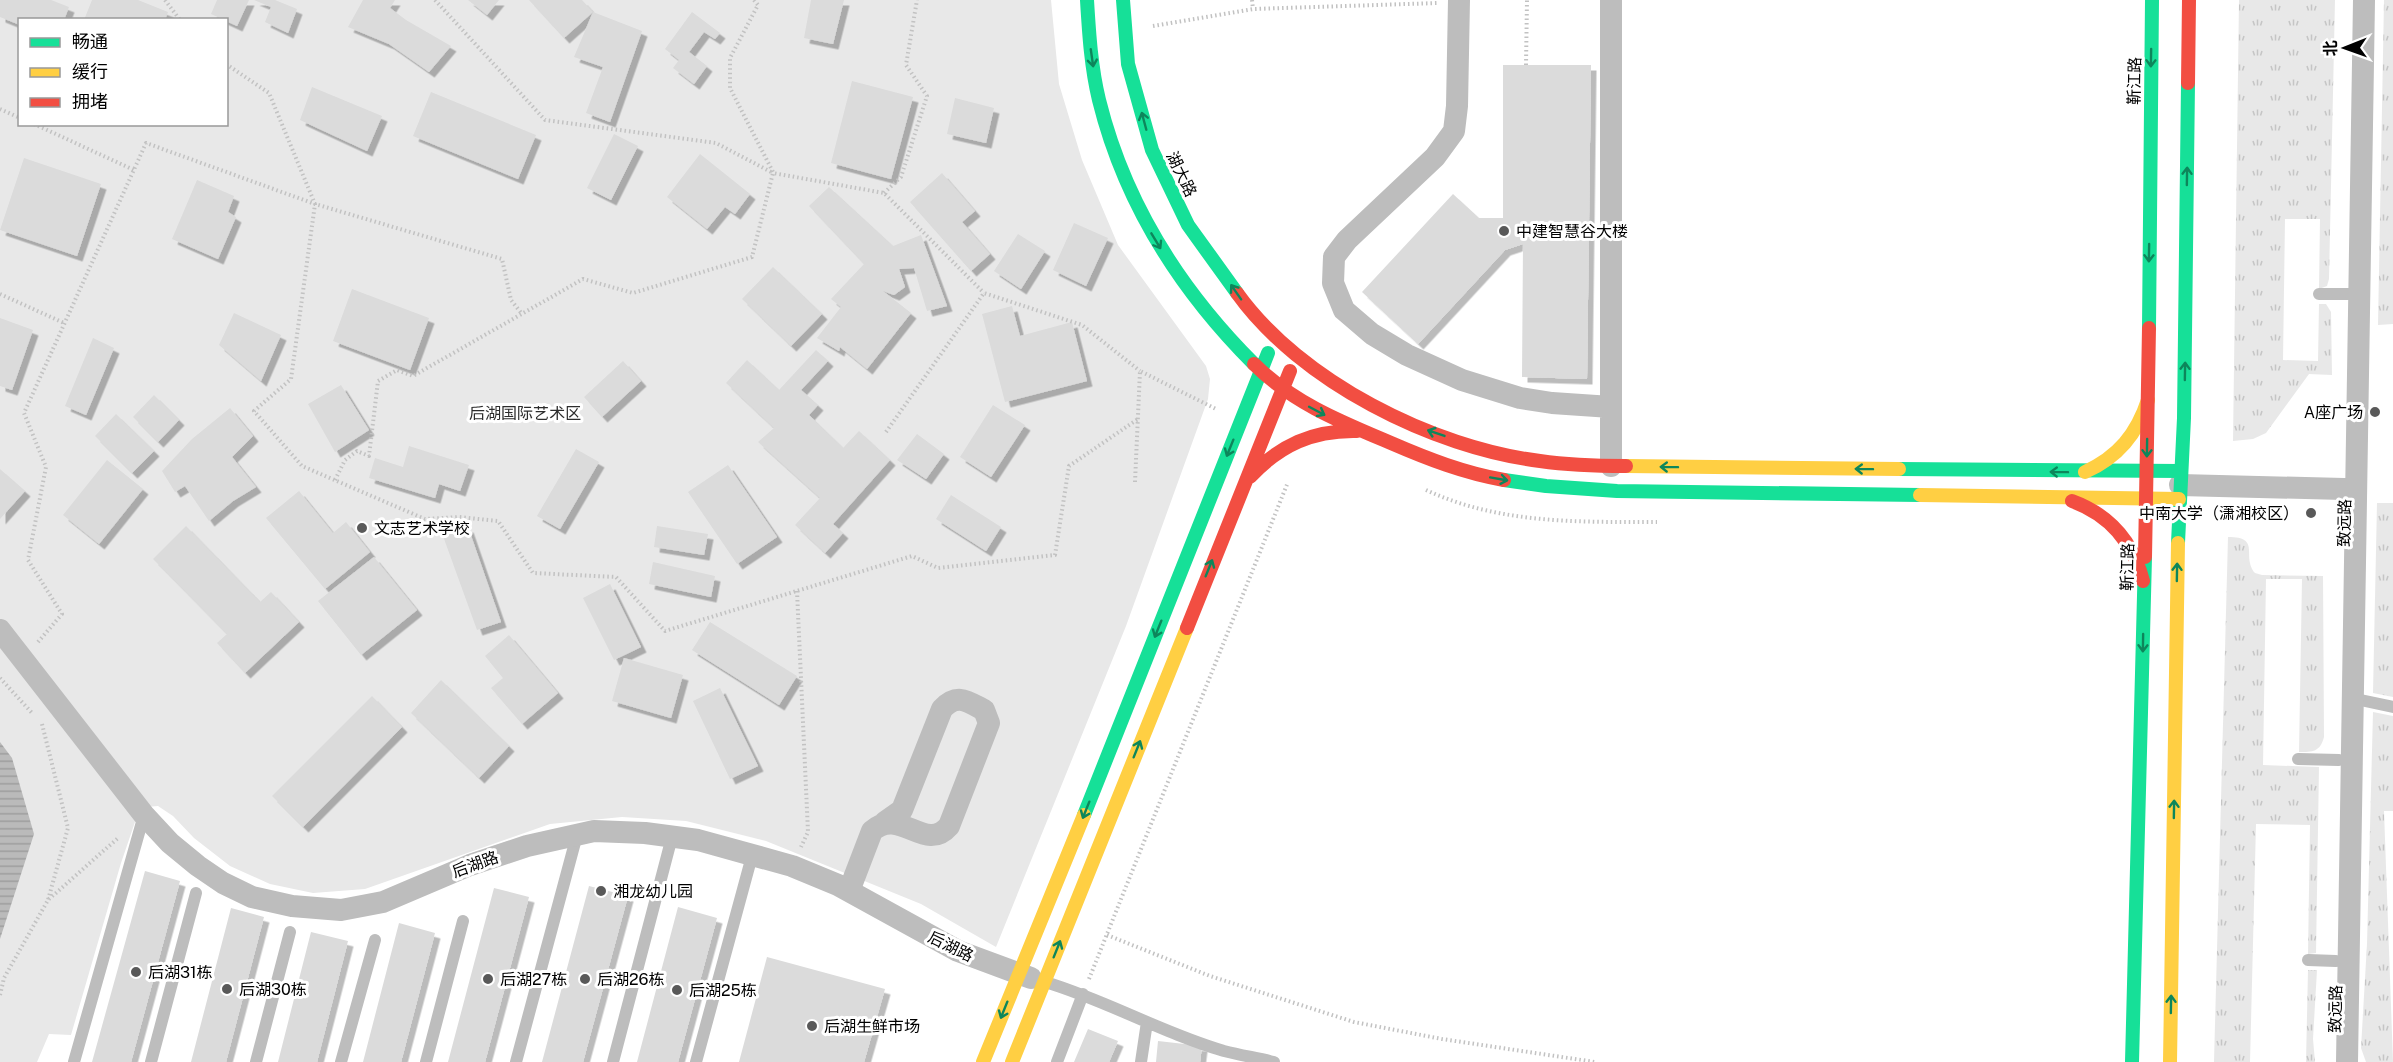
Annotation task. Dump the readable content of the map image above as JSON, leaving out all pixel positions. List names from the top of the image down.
{
  "streets": {
    "main road": ["靳江路", "湖大路"],
    "street": ["致远路", "后湖路"]
  },
  "crossings": [
    ["靳江路", "湖大路"]
  ],
  "parks": ["后湖国际艺术区"],
  "places": [
    "中建智慧谷大楼",
    "A座广场",
    "中南大学（潇湘校区）",
    "文志艺术学校",
    "湘龙幼儿园",
    "后湖31栋",
    "后湖27栋",
    "后湖26栋",
    "后湖30栋",
    "后湖25栋",
    "后湖生鲜市场"
  ],
  "legend": ["畅通", "缓行", "拥堵"],
  "north": "left"
}
